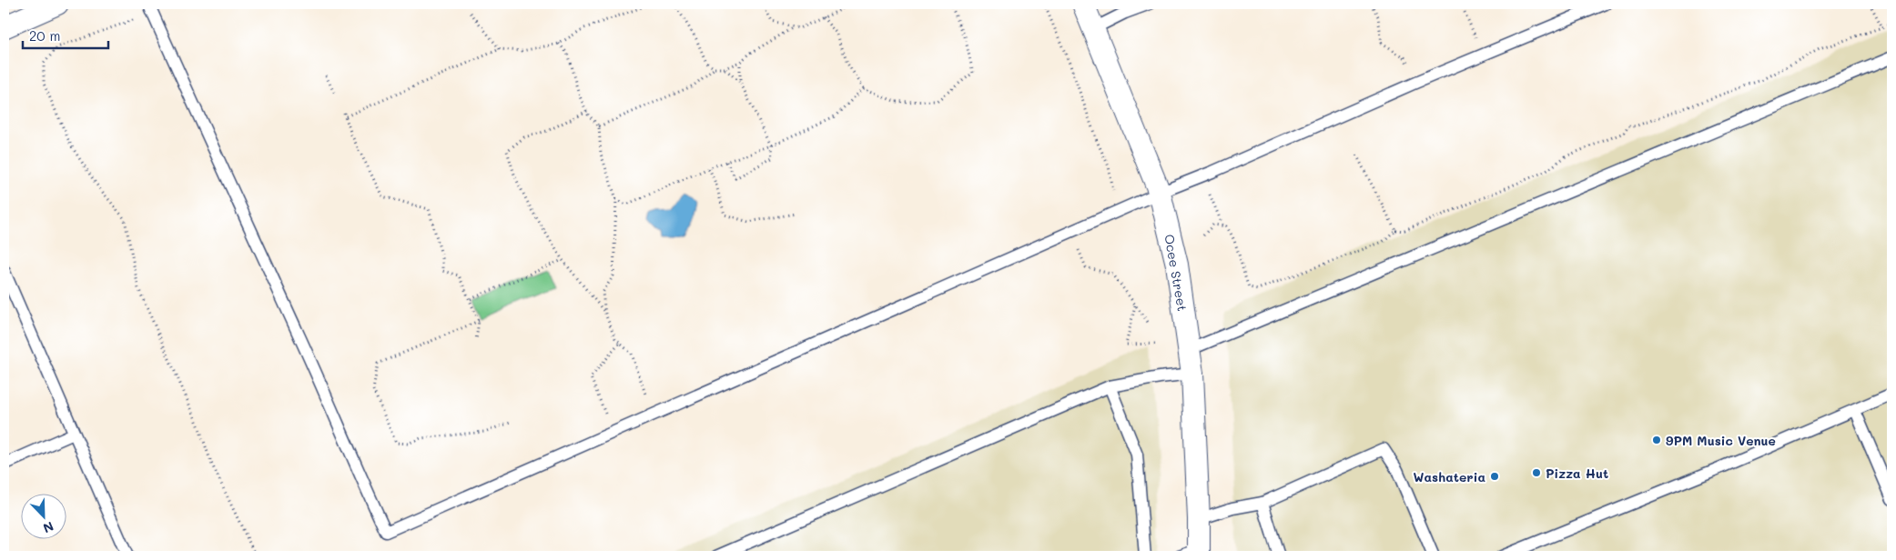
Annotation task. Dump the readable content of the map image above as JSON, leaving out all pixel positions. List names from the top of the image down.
{
  "streets": {
    "street": ["Ocee Street"]
  },
  "places": ["9PM Music Venue", "Pizza Hut", "Washateria"],
  "scale_bar": "20 m",
  "north": "bottom right"
}
